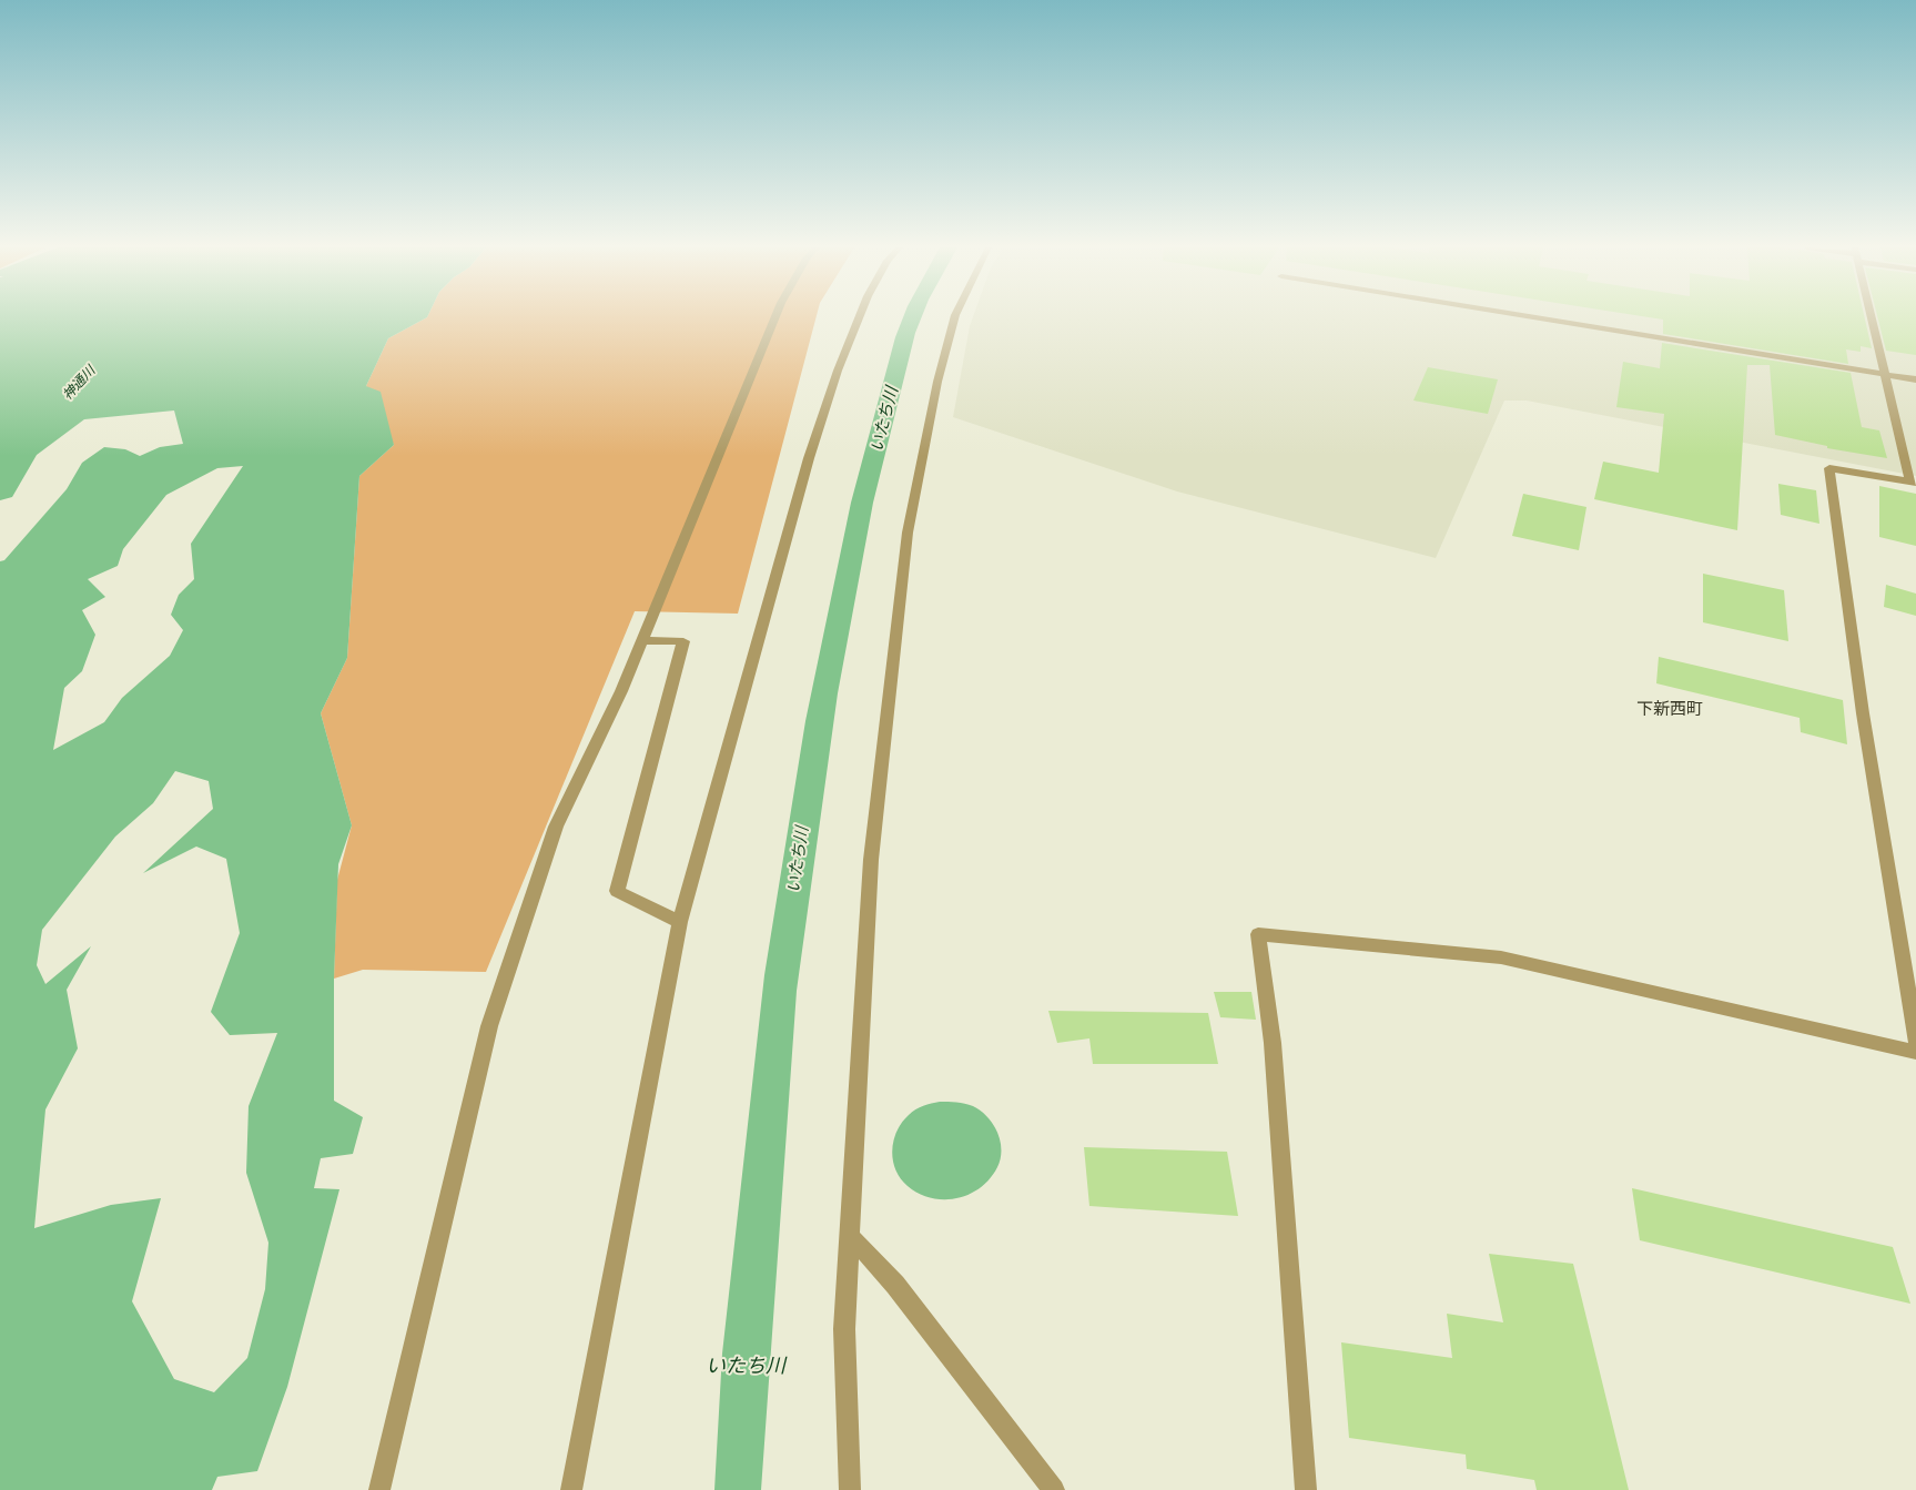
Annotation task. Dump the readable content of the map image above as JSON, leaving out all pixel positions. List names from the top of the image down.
{
  "districts": ["下新西町"],
  "water": ["神通川", "いたち川"]
}
